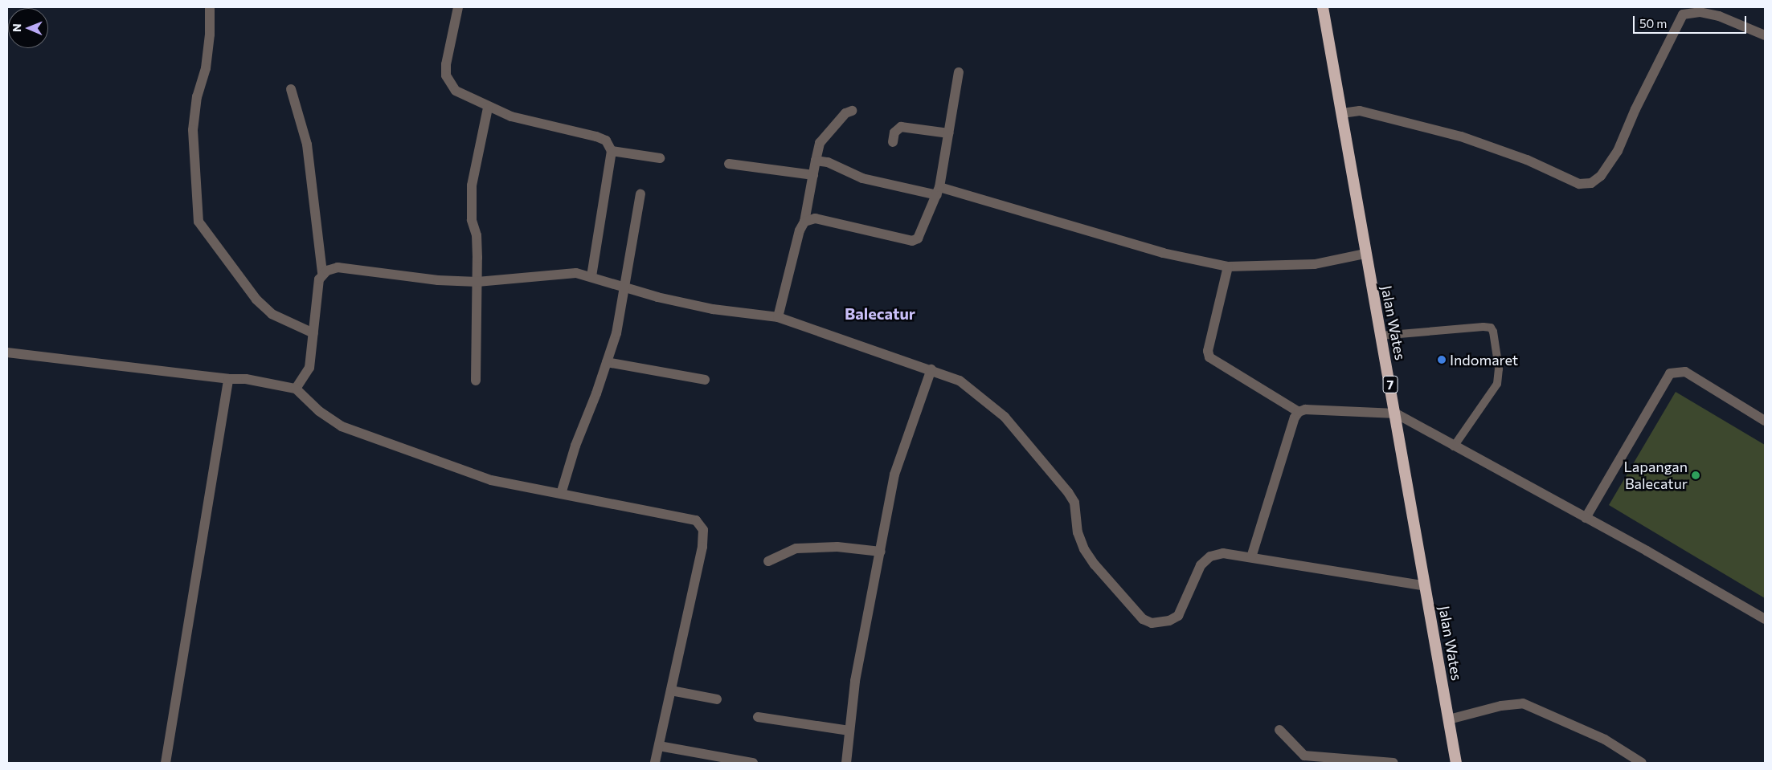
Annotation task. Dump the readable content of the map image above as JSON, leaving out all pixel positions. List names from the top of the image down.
{
  "streets": {
    "highway": ["Jalan Wates", "7"]
  },
  "districts": ["Balecatur"],
  "places": ["Indomaret", "Lapangan Balecatur"],
  "scale_bar": "50 m",
  "north": "left"
}
